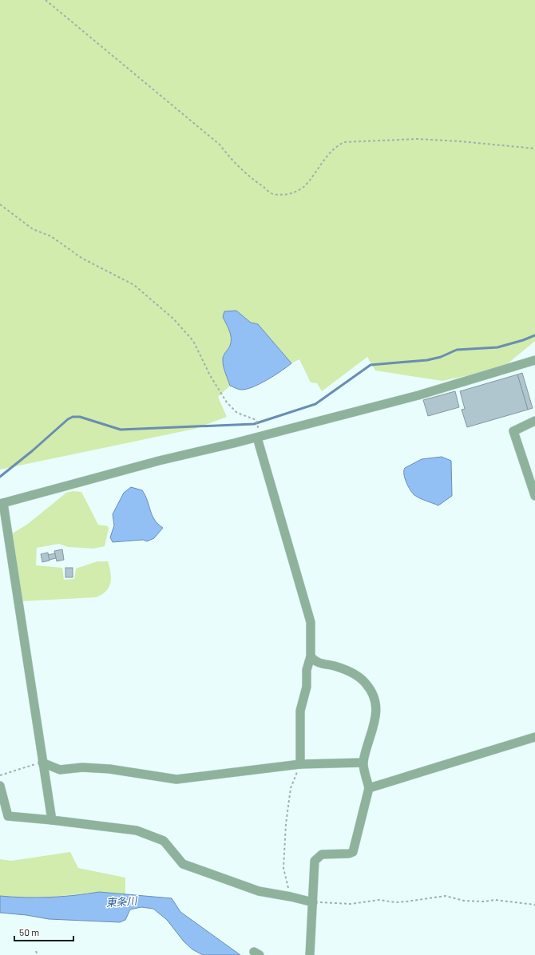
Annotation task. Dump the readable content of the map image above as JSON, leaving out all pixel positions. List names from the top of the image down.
{
  "water": ["東条川"],
  "scale_bar": "50 m"
}
